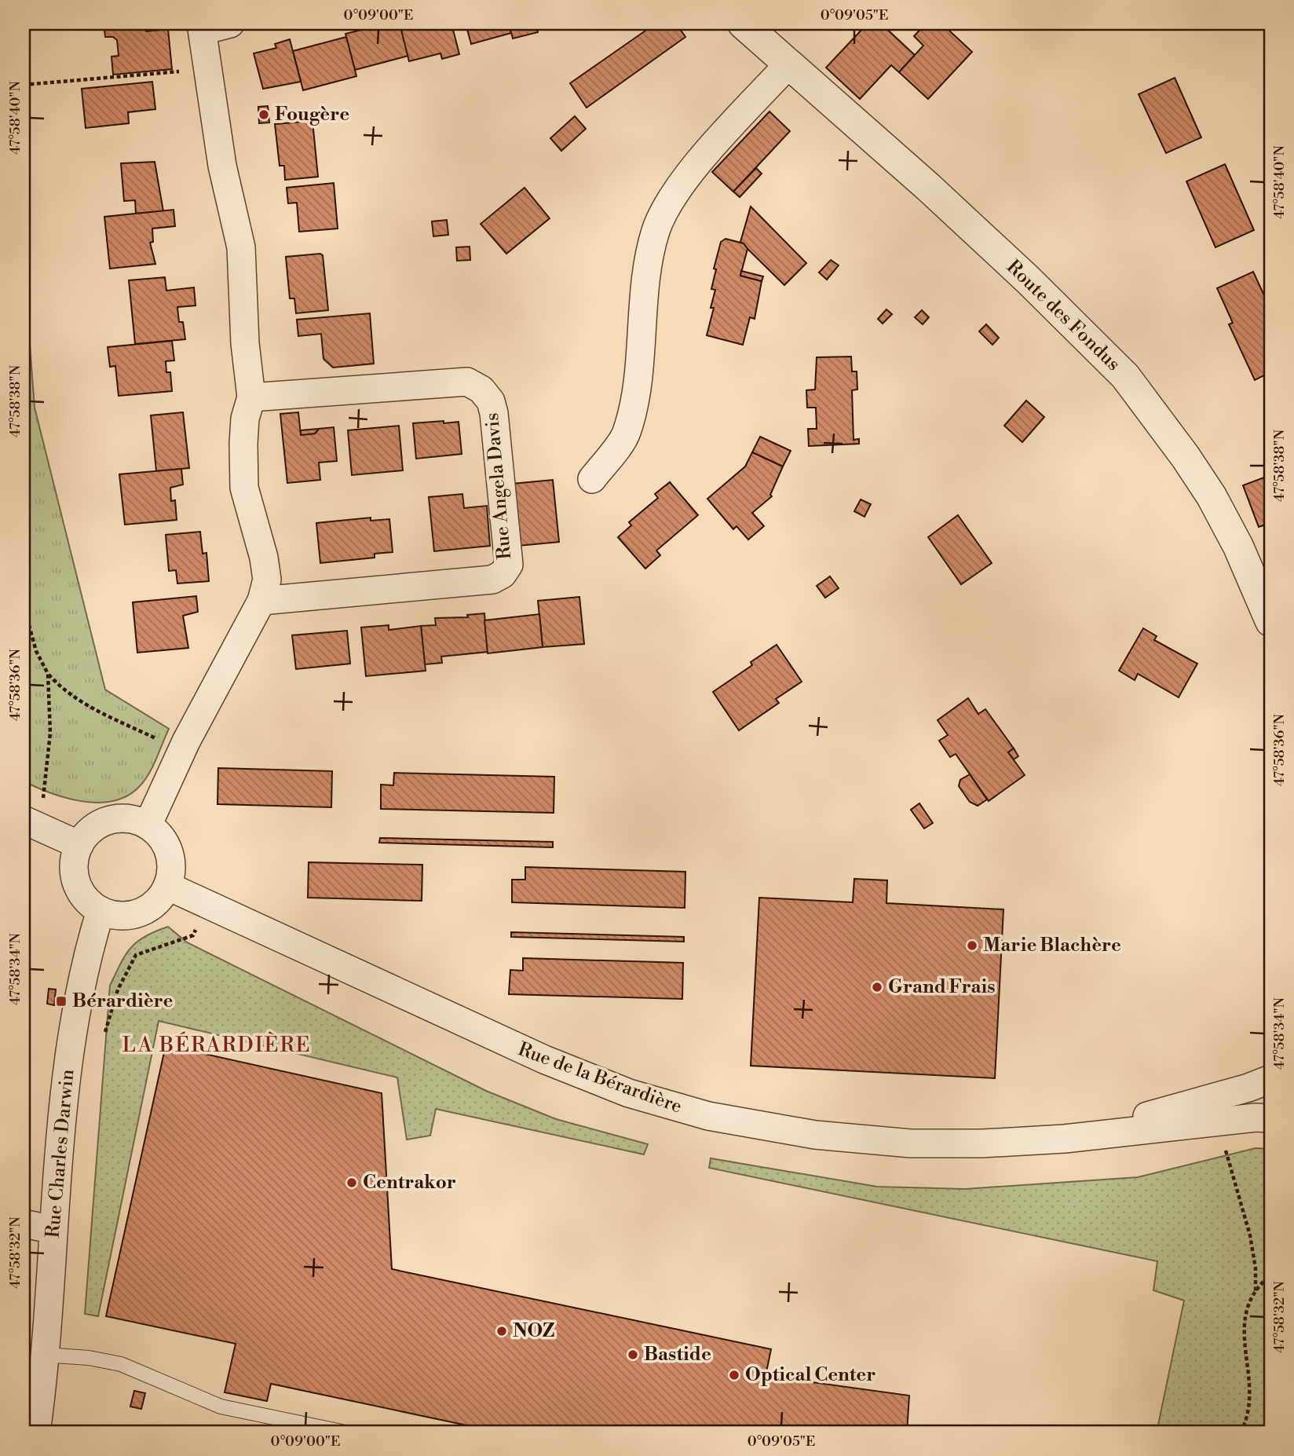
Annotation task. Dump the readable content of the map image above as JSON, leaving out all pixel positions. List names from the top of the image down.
{
  "streets": {
    "street": [
      "Route des Fondus",
      "Rue Angela Davis",
      "Rue de la Bérardière",
      "Rue Charles Darwin"
    ]
  },
  "crossings": [
    ["Rue de la Bérardière", "Rue Charles Darwin"]
  ],
  "districts": ["LA BÉRARDIÈRE"],
  "places": {
    "other": [
      "Fougère",
      "Marie Blachère",
      "Grand Frais",
      "Centrakor",
      "NOZ",
      "Bastide",
      "Optical Center"
    ],
    "transit": ["Bérardière"]
  },
  "coordinates": [
    "0°09'00\"E",
    "0°09'05\"E",
    "47°58'40\"N",
    "47°58'38\"N",
    "47°58'36\"N",
    "47°58'34\"N",
    "47°58'32\"N"
  ]
}
